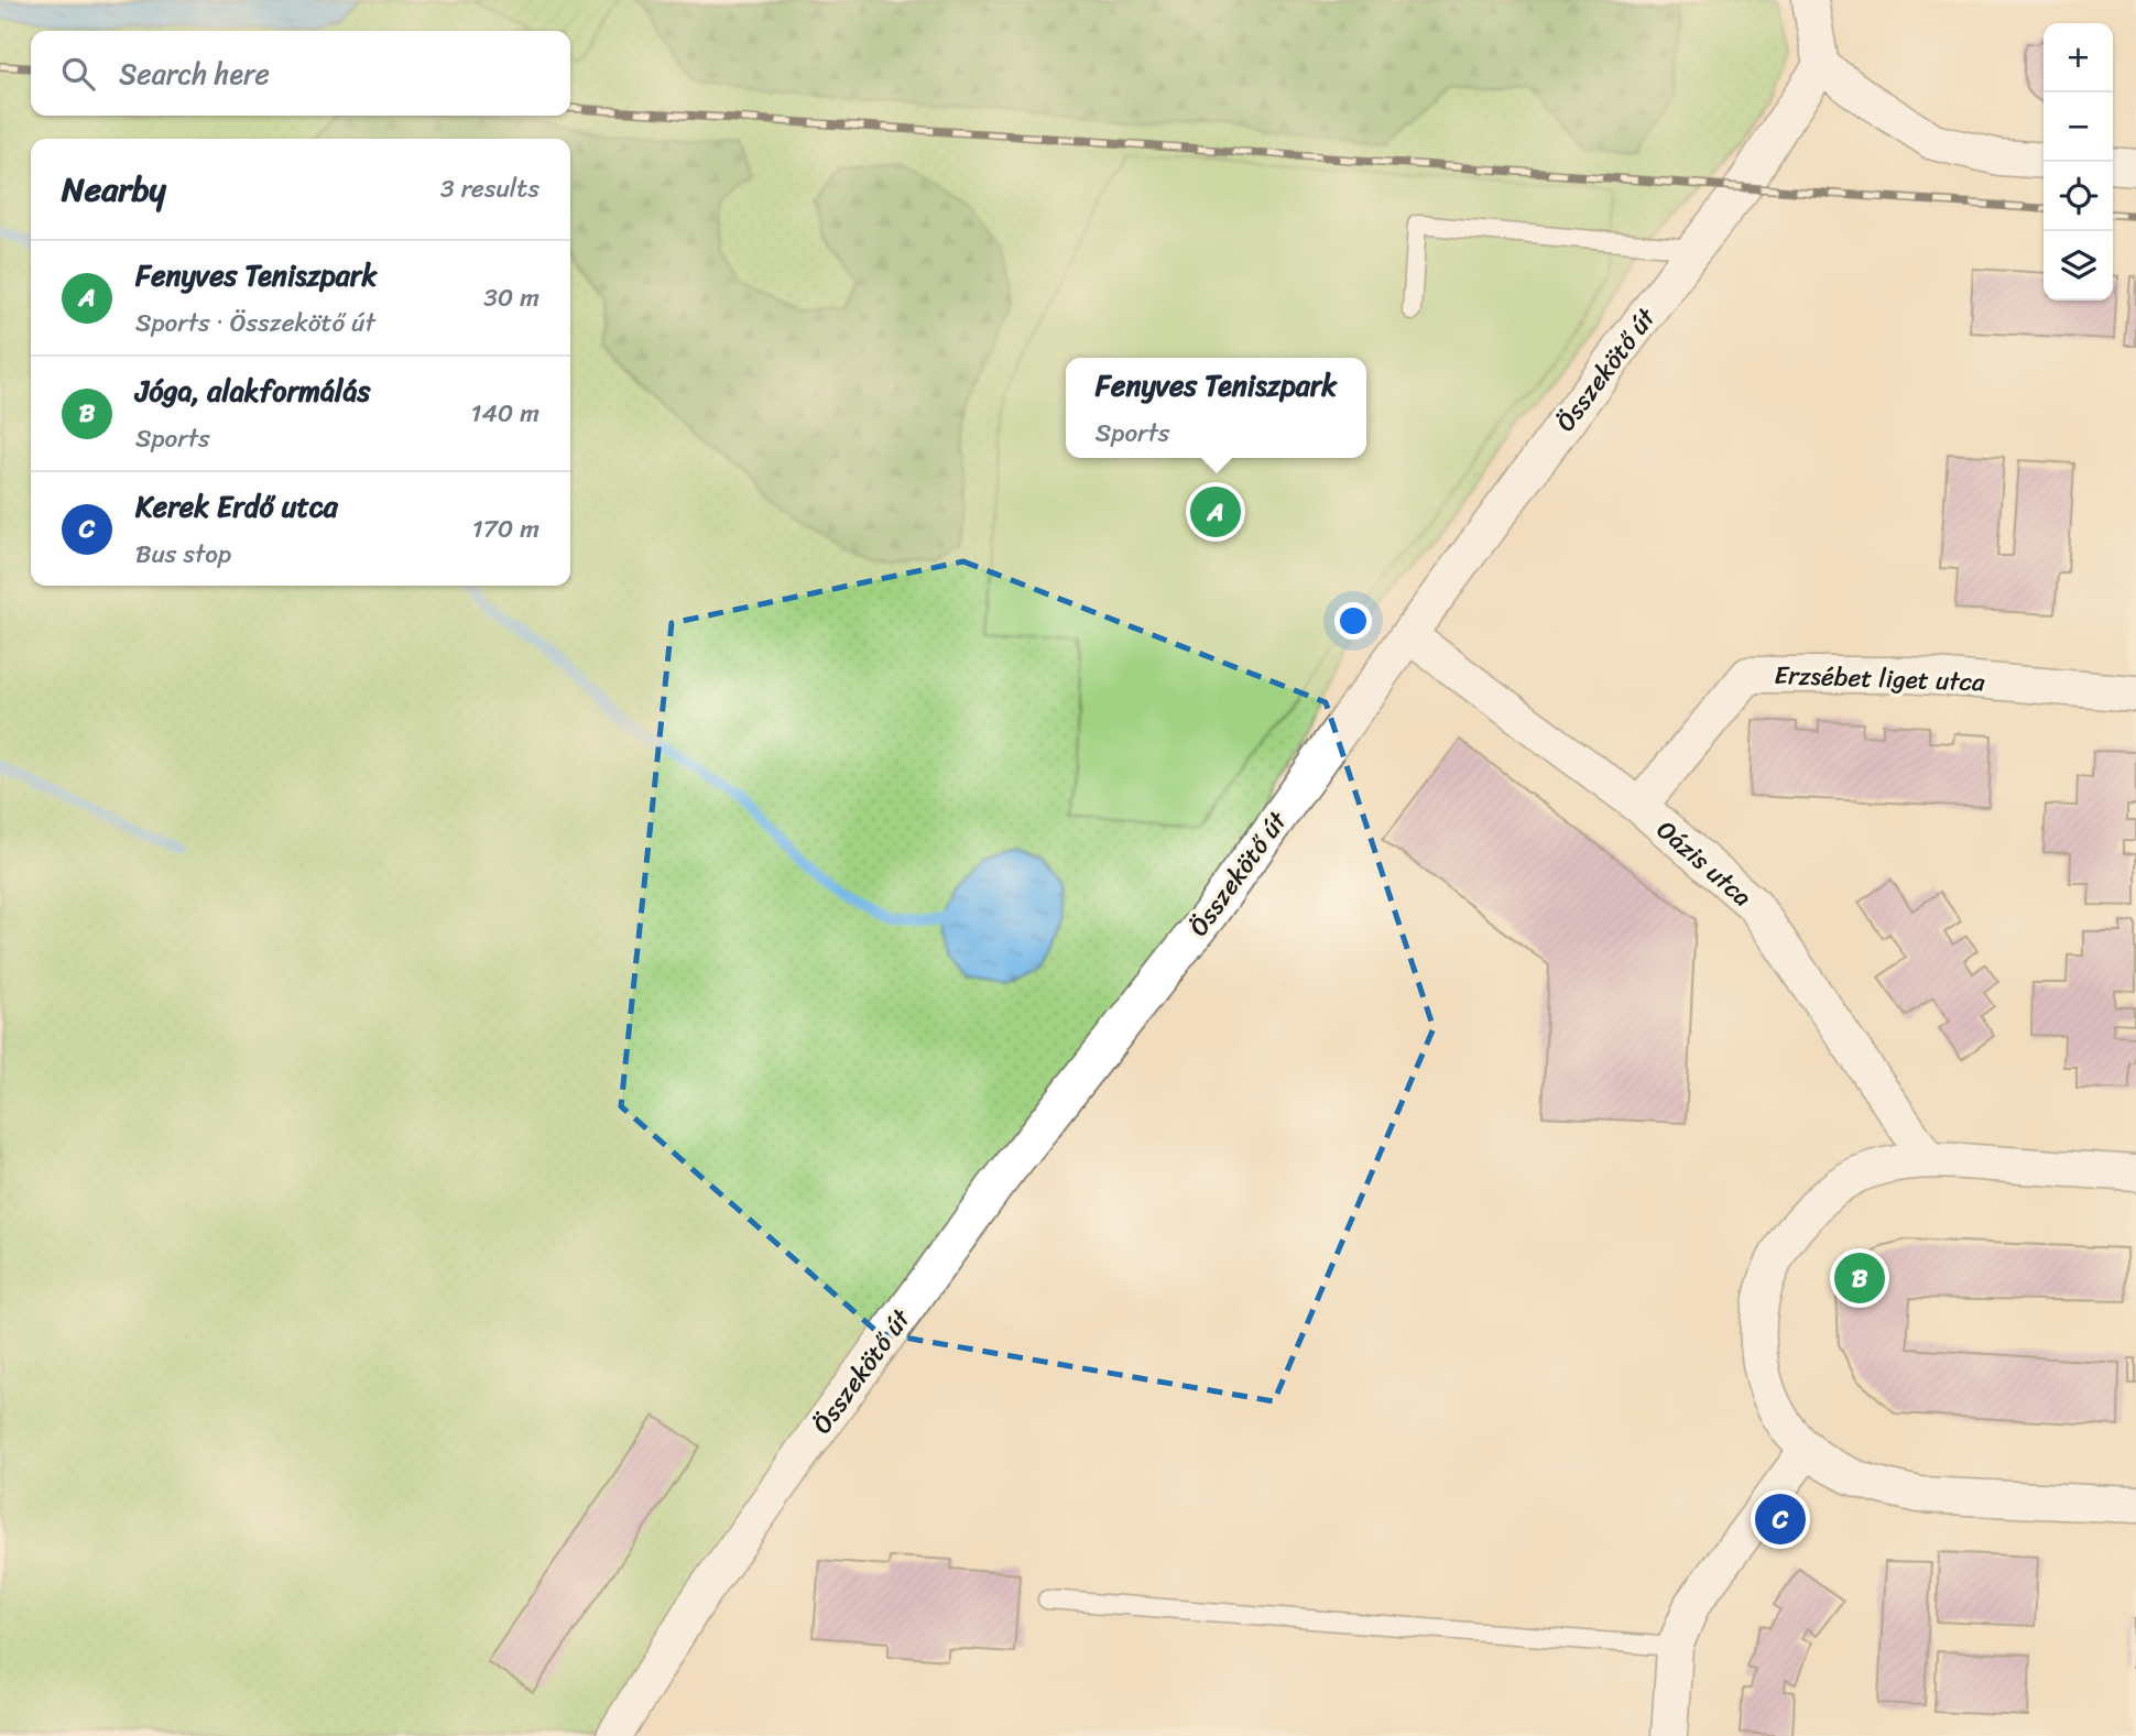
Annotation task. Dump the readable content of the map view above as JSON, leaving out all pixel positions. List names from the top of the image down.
{
  "streets": {
    "street": ["Összekötő út", "Erzsébet liget utca", "Oázis utca"]
  },
  "crossings": [
    ["Összekötő út", "Oázis utca"],
    ["Erzsébet liget utca", "Oázis utca"]
  ],
  "page": {
    "map_buttons": ["+", "−"],
    "search": "Search here",
    "heading": ["Nearby", "3 results"],
    "list": [
      {
        "mark": "A",
        "name": "Fenyves Teniszpark",
        "note": "Sports · Összekötő út",
        "value": "30 m"
      },
      {
        "mark": "B",
        "name": "Jóga, alakformálás",
        "note": "Sports",
        "value": "140 m"
      },
      {
        "mark": "C",
        "name": "Kerek Erdő utca",
        "note": "Bus stop",
        "value": "170 m"
      }
    ],
    "popup": ["Fenyves Teniszpark", "Sports"],
    "pins": ["A", "B", "C"]
  }
}
